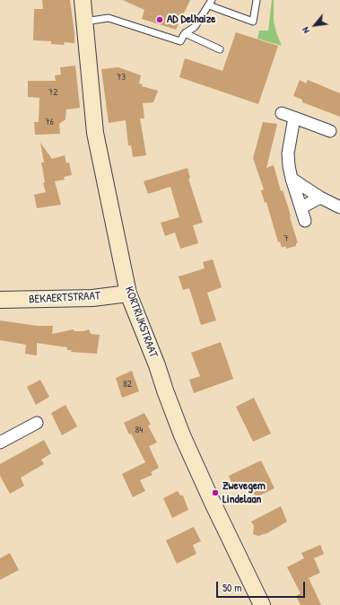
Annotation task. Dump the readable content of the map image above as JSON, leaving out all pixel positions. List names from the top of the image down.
{
  "streets": {
    "main road": ["BEKAERTSTRAAT", "KORTRIJKSTRAAT"]
  },
  "crossings": [
    ["BEKAERTSTRAAT", "KORTRIJKSTRAAT"]
  ],
  "places": ["AD Delhaize", "Zwevegem Lindelaan"],
  "house_numbers": [
    "73",
    "72",
    "76",
    "7",
    "82",
    "84"
  ],
  "scale_bar": "50 m",
  "north": "bottom left"
}
